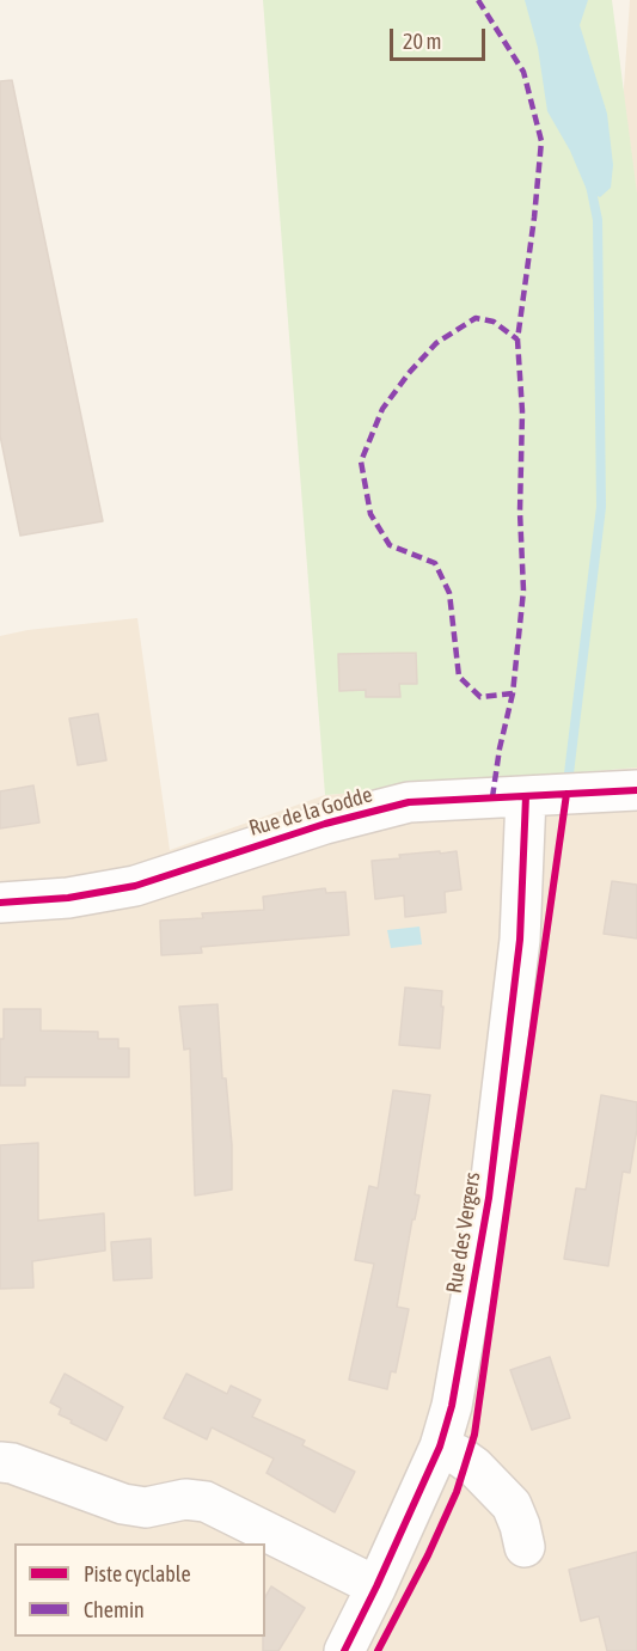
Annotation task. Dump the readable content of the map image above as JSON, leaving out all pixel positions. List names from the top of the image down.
{
  "streets": {
    "street": ["Rue de la Godde", "Rue des Vergers"]
  },
  "crossings": [
    ["Rue de la Godde", "Rue des Vergers"]
  ],
  "legend": ["Piste cyclable", "Chemin"],
  "scale_bar": "20 m"
}
